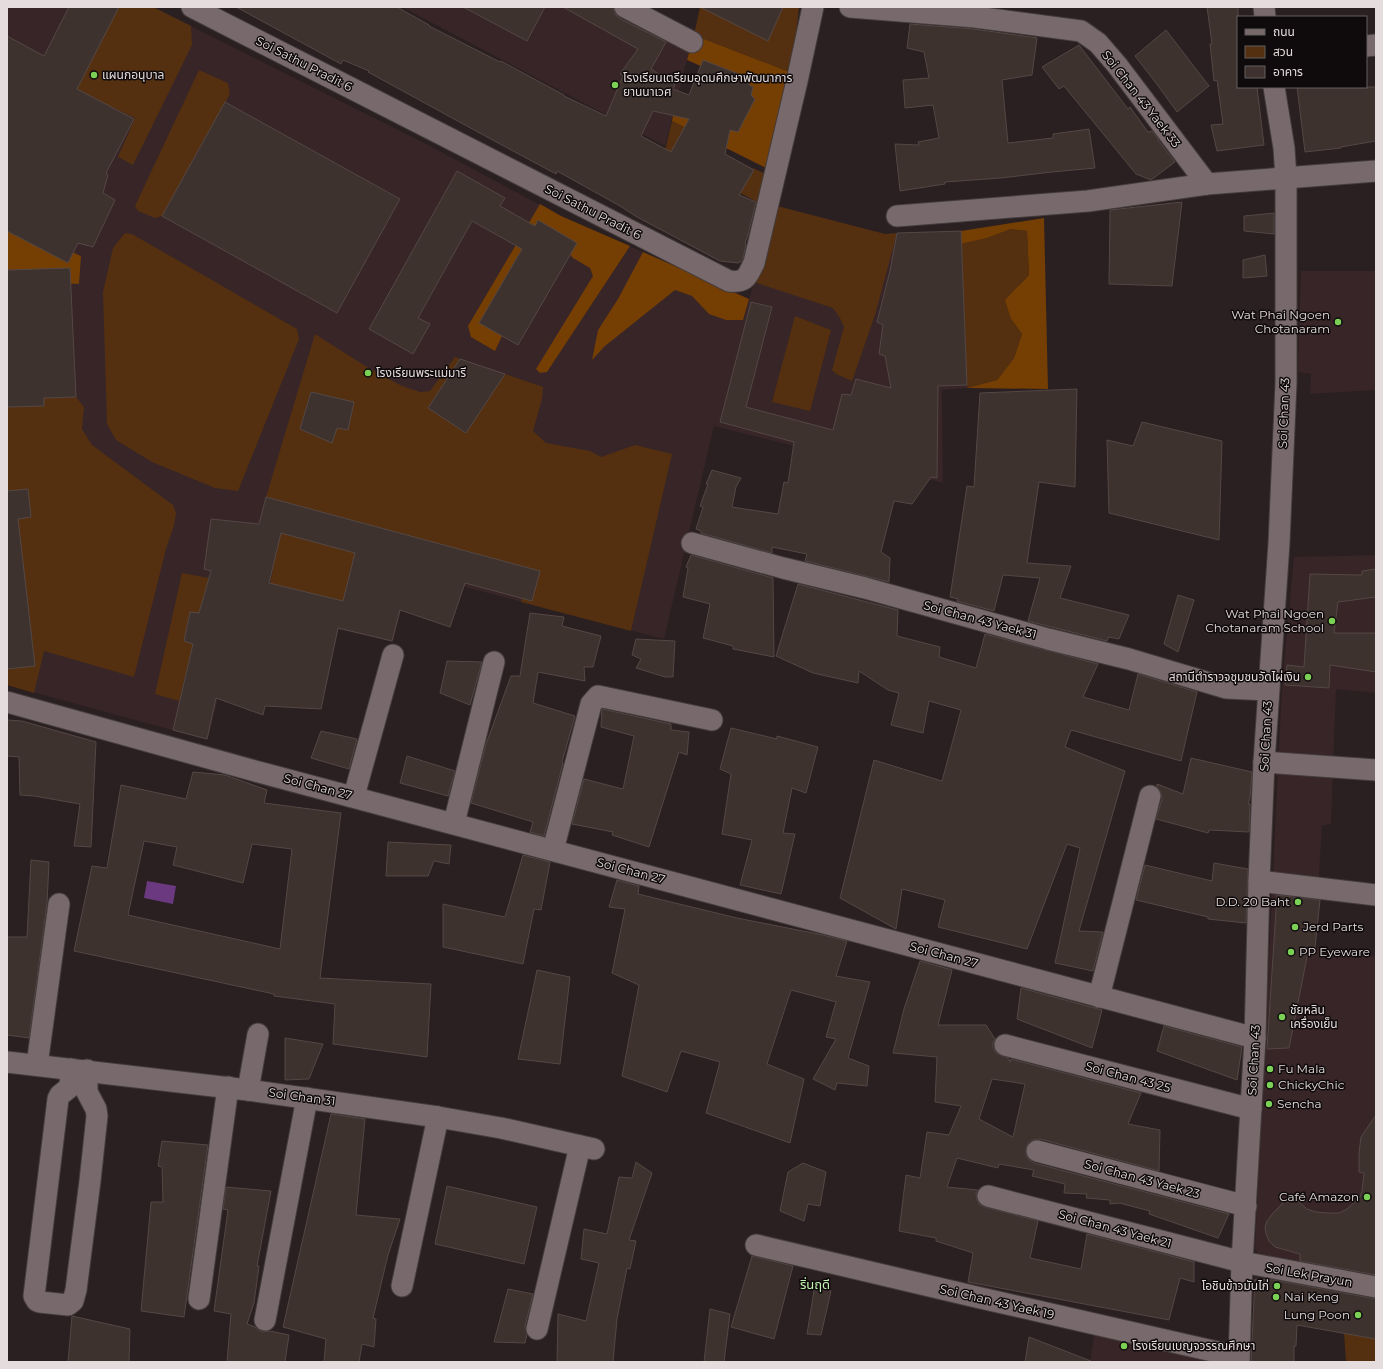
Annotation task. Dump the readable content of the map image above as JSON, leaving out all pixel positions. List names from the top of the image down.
{
  "streets": {
    "street": [
      "Soi Sathu Pradit 6",
      "Soi Chan 43 Yaek 33",
      "Soi Chan 43",
      "Soi Chan 43 Yaek 31",
      "Soi Chan 27",
      "Soi Chan 43 25",
      "Soi Chan 31",
      "Soi Chan 43 Yaek 23",
      "Soi Chan 43 Yaek 21",
      "Soi Lek Prayun",
      "Soi Chan 43 Yaek 19"
    ]
  },
  "crossings": [
    ["Soi Chan 43", "Soi Chan 43 Yaek 31"],
    ["Soi Chan 43", "Soi Chan 27"],
    ["Soi Chan 43", "Soi Chan 43 25"],
    ["Soi Chan 43", "Soi Chan 43 Yaek 23"],
    ["Soi Chan 43", "Soi Chan 43 Yaek 21"],
    ["Soi Chan 43", "Soi Lek Prayun"],
    ["Soi Chan 43", "Soi Chan 43 Yaek 19"],
    ["Soi Chan 43 Yaek 21", "Soi Lek Prayun"]
  ],
  "districts": ["ริ่นฤดี"],
  "places": [
    "แผนกอนุบาล",
    "โรงเรียนเตรียมอุดมศึกษาพัฒนาการ ยานนาเวศ",
    "Wat Phai Ngoen Chotanaram",
    "โรงเรียนพระแม่มารี",
    "Wat Phai Ngoen Chotanaram School",
    "สถานีตำราวจชุมชนวัดไผ่เงิน",
    "D.D. 20 Baht",
    "Jerd Parts",
    "PP Eyeware",
    "ชัยหลิน เครื่องเย็น",
    "Fu Mala",
    "ChickyChic",
    "Sencha",
    "Café Amazon",
    "โอชินข้าวมันไก่",
    "Nai Keng",
    "Lung Poon",
    "โรงเรียนเบญจวรรณศึกษา"
  ],
  "legend": ["ถนน", "สวน", "อาคาร"]
}
